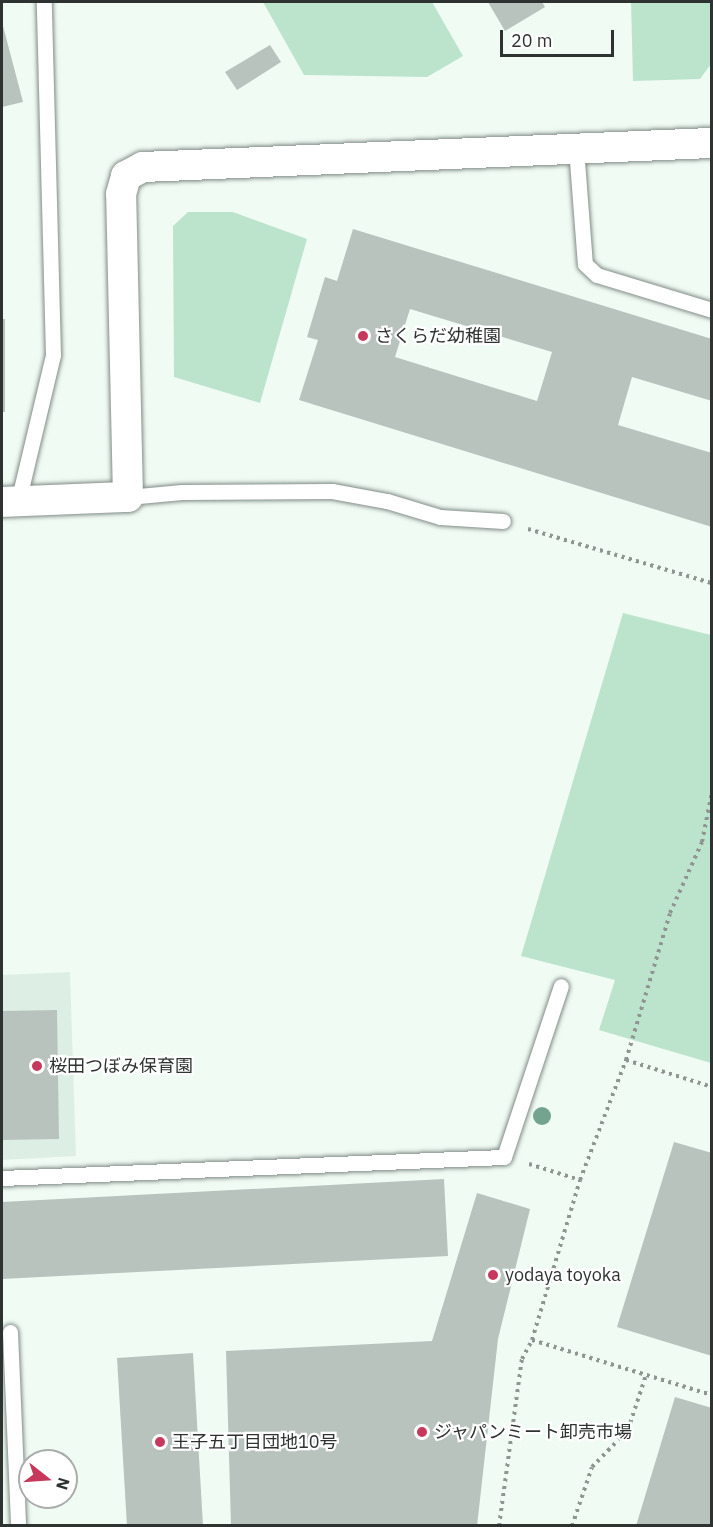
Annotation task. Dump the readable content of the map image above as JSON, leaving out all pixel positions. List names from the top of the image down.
{
  "places": [
    "さくらだ幼稚園",
    "桜田つぼみ保育園",
    "yodaya toyoka",
    "ジャパンミート卸売市場",
    "王子五丁目団地10号"
  ],
  "scale_bar": "20 m",
  "north": "right"
}
